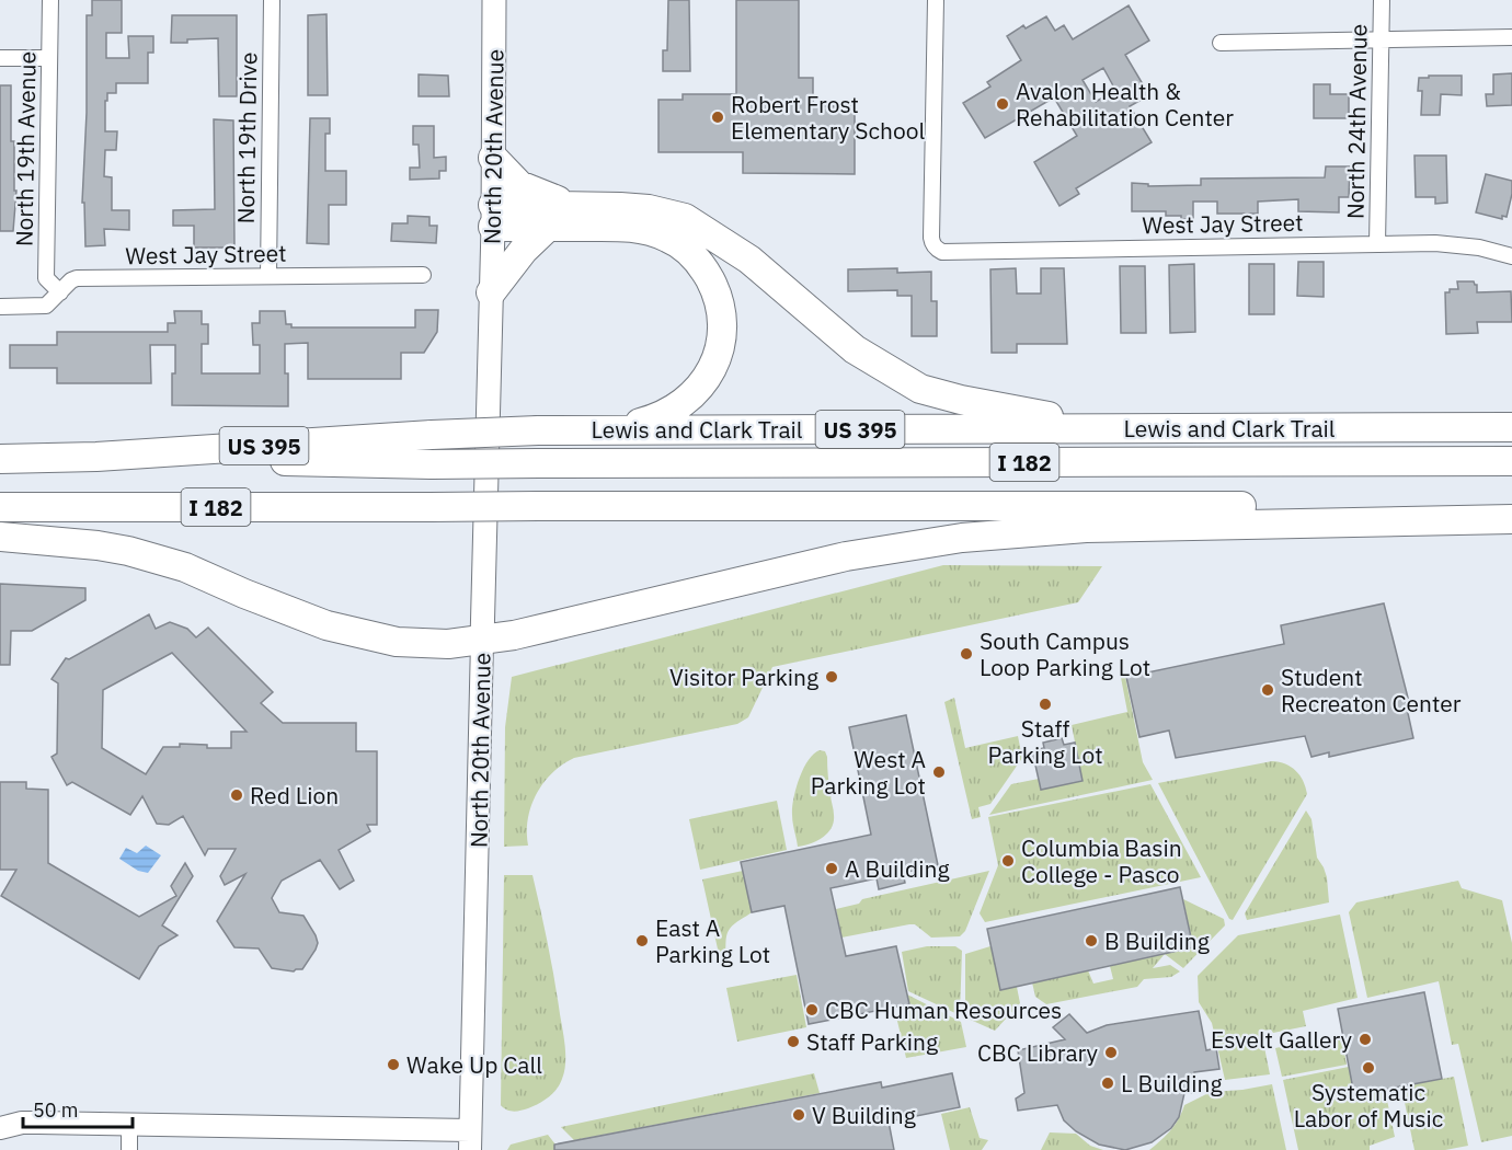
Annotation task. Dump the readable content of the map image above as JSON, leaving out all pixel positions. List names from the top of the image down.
{
  "streets": {
    "highway": ["Lewis and Clark Trail", "US 395", "I 182"],
    "main road": ["North 20th Avenue"],
    "street": [
      "North 24th Avenue",
      "North 19th Drive",
      "North 19th Avenue",
      "West Jay Street"
    ]
  },
  "crossings": [
    ["North 24th Avenue", "West Jay Street"],
    ["North 19th Drive", "West Jay Street"],
    ["North 19th Avenue", "West Jay Street"],
    ["Lewis and Clark Trail", "I 182"]
  ],
  "places": [
    "Avalon Health & Rehabilitation Center",
    "Robert Frost Elementary School",
    "South Campus Loop Parking Lot",
    "Visitor Parking",
    "Student Recreaton Center",
    "Staff Parking Lot",
    "West A Parking Lot",
    "Red Lion",
    "Columbia Basin College - Pasco",
    "A Building",
    "East A Parking Lot",
    "B Building",
    "CBC Human Resources",
    "Esvelt Gallery",
    "Staff Parking",
    "CBC Library",
    "Wake Up Call",
    "Systematic Labor of Music",
    "L Building",
    "V Building"
  ],
  "scale_bar": "50 m"
}
